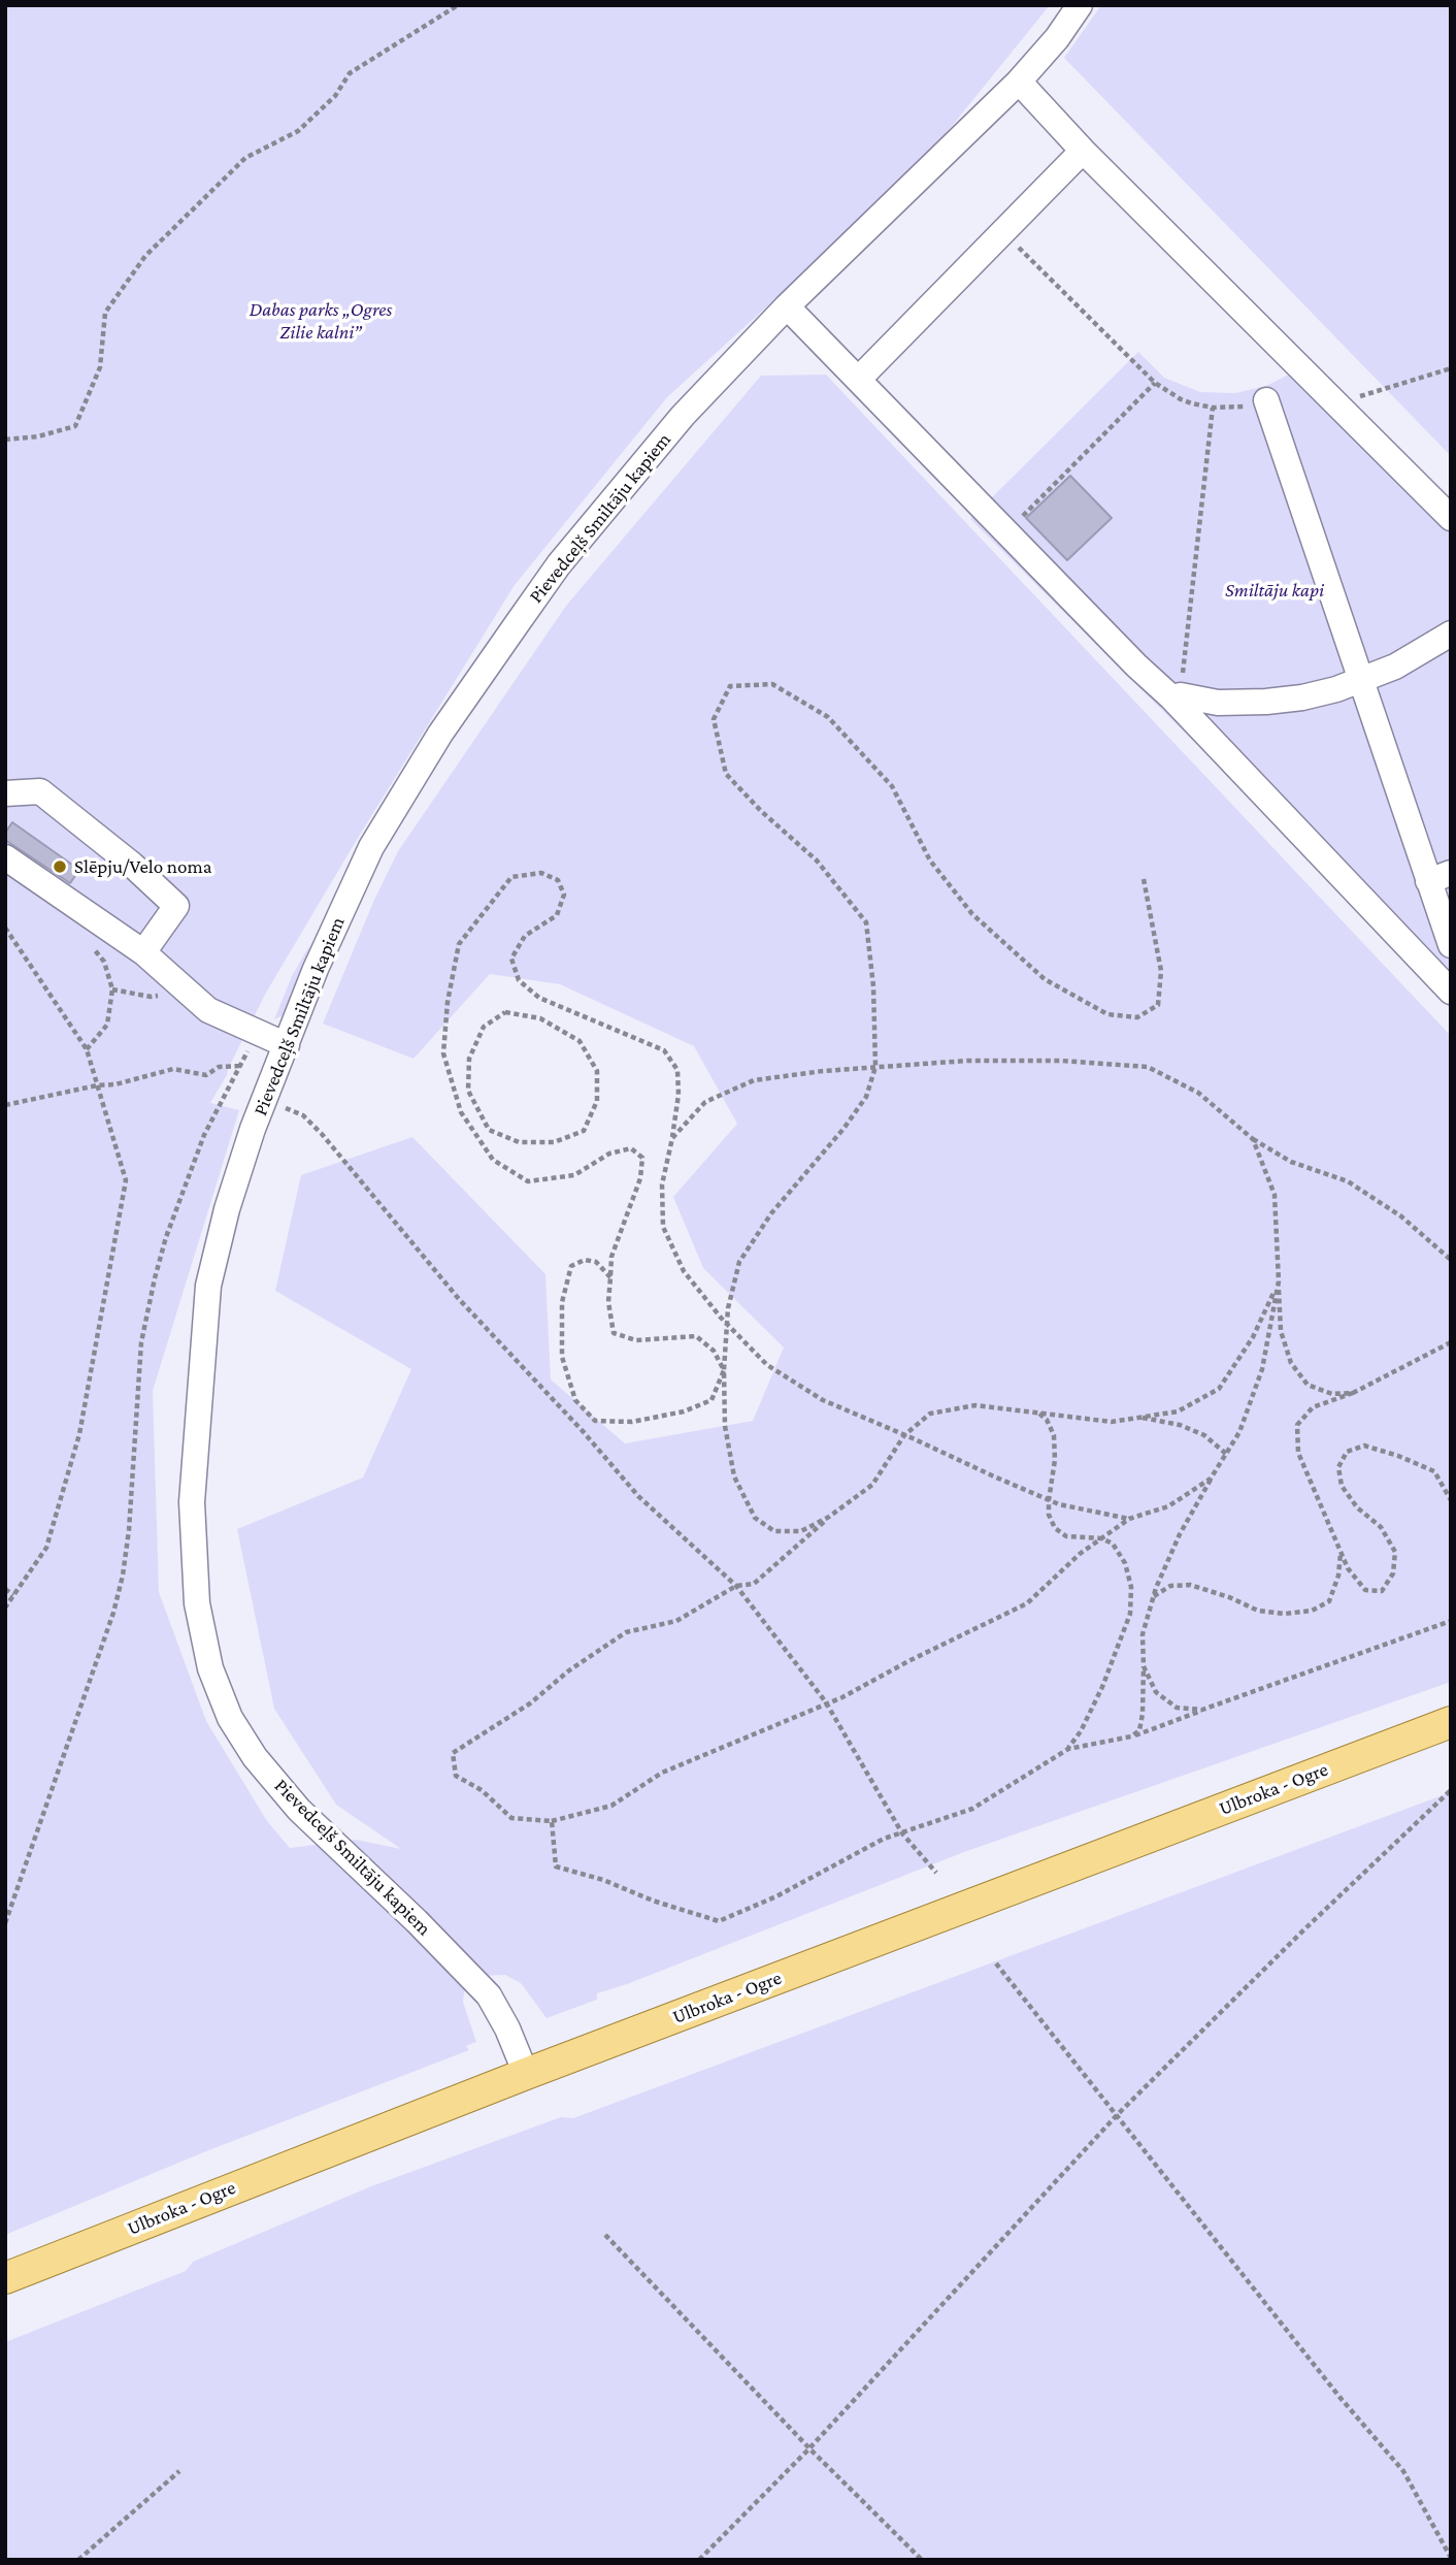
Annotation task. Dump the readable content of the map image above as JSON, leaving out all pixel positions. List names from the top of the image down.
{
  "streets": {
    "main road": ["Ulbroka - Ogre"],
    "street": ["Pievedceļš Smiltāju kapiem"]
  },
  "crossings": [
    ["Pievedceļš Smiltāju kapiem", "Ulbroka - Ogre"]
  ],
  "parks": ["Dabas parks „Ogres Zilie kalni”", "Smiltāju kapi"],
  "places": ["Slēpju/Velo noma"]
}
